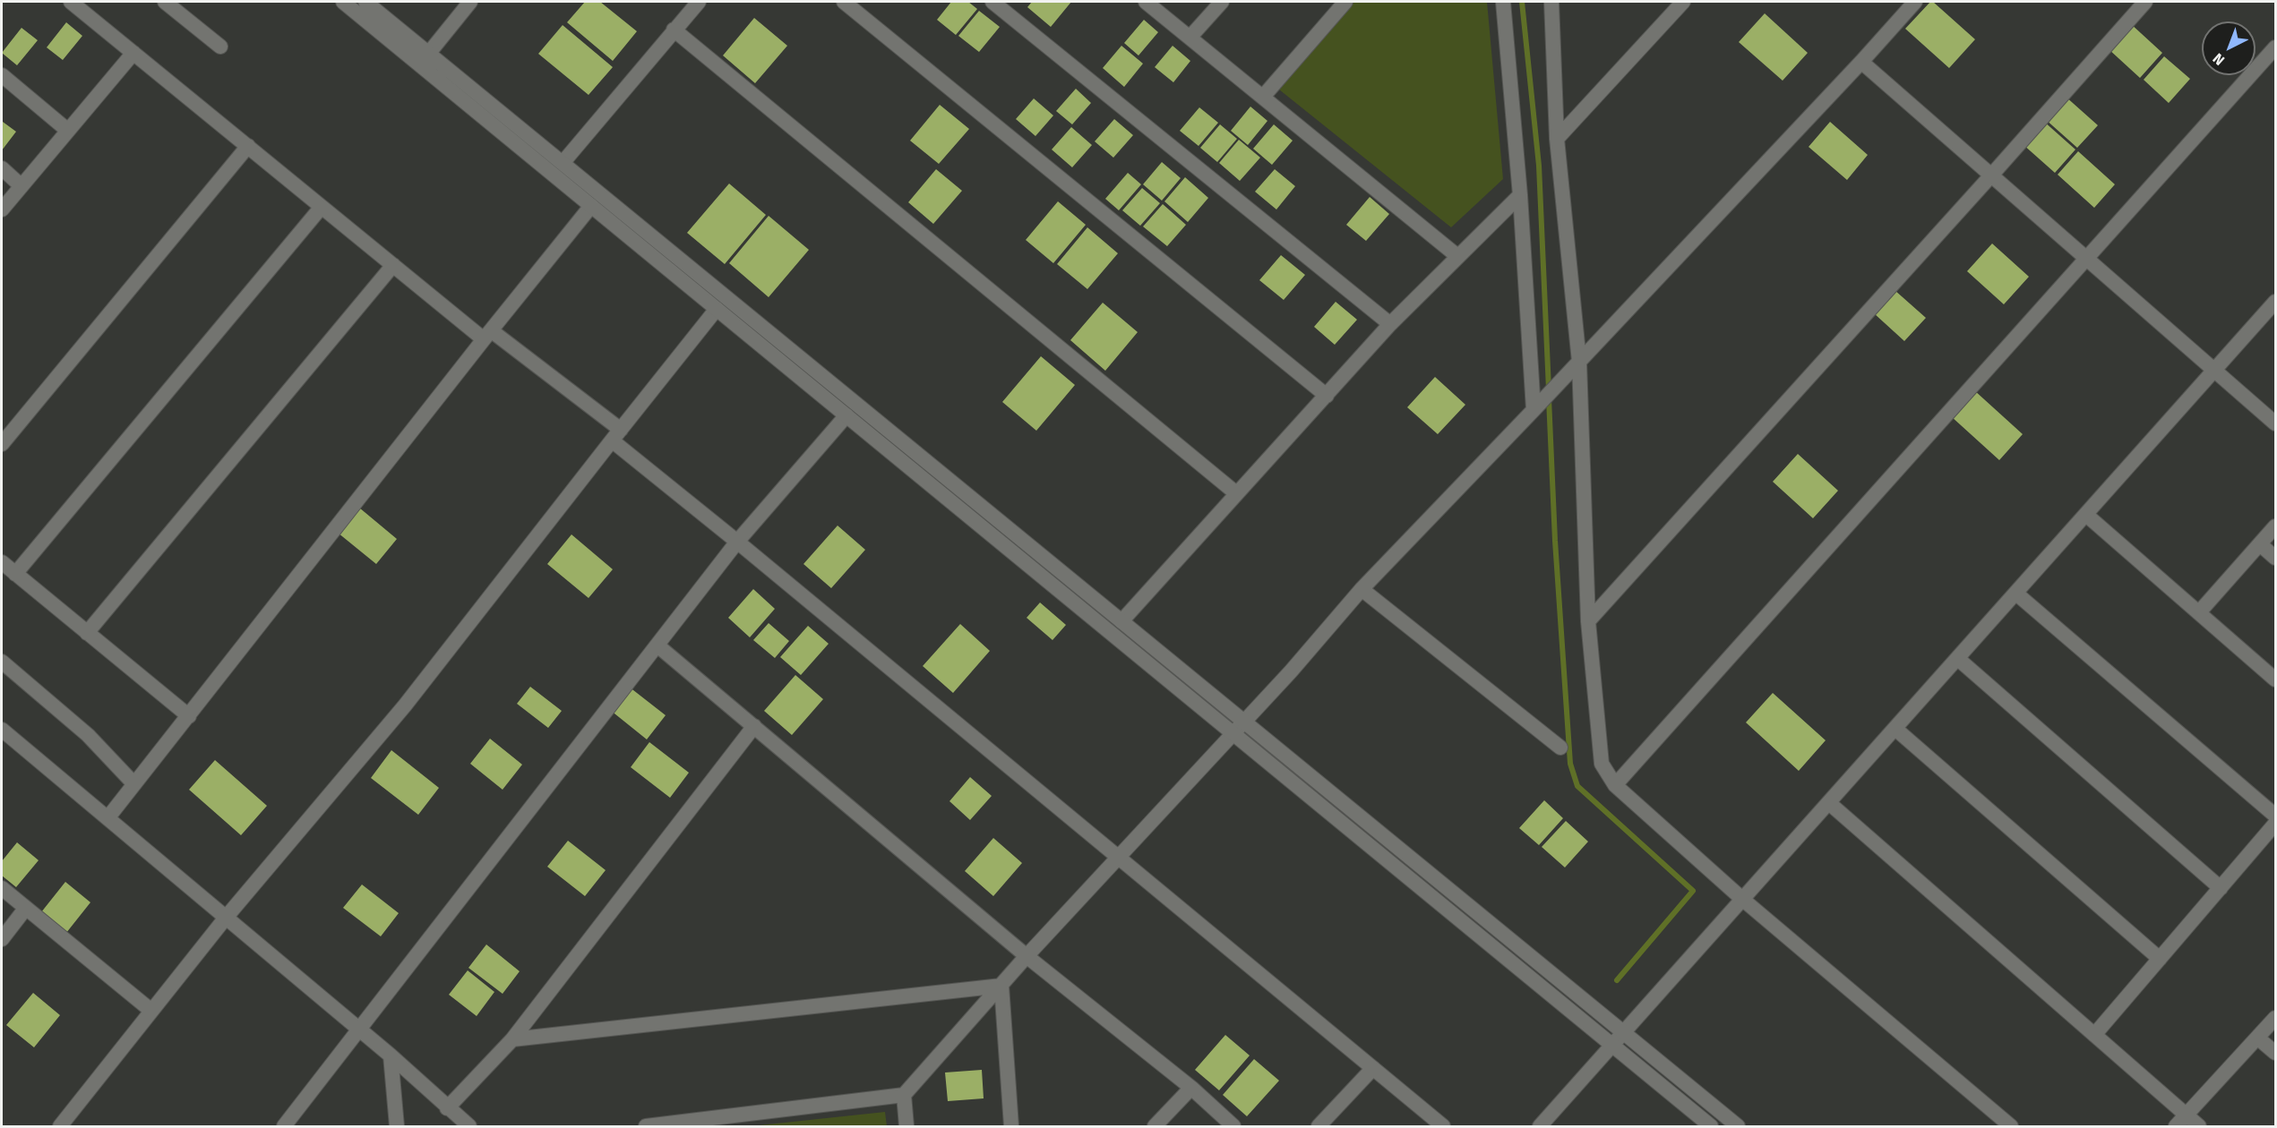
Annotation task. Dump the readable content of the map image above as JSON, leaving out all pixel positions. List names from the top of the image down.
{
  "north": "bottom left"
}
